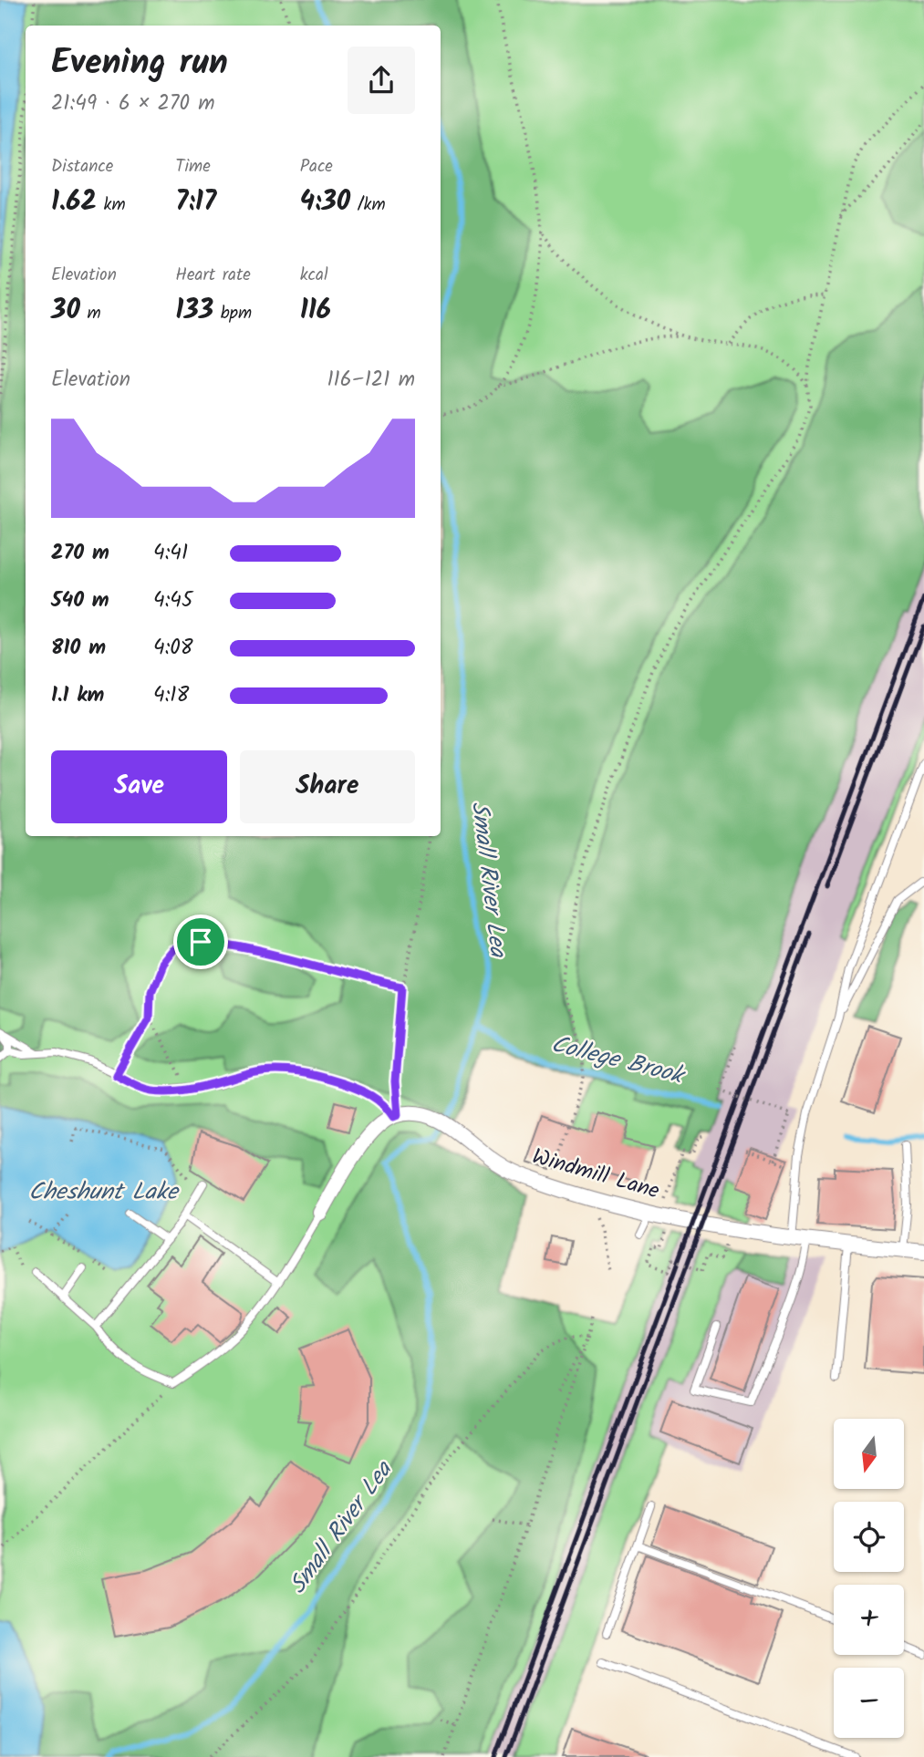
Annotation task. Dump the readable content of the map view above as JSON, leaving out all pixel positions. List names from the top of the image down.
{
  "streets": {
    "street": ["Windmill Lane"]
  },
  "water": ["Small River Lea", "College Brook", "Cheshunt Lake"],
  "north": "bottom",
  "page": {
    "heading": ["Evening run", "21:49 · 6 × 270 m"],
    "stats": [
      ["Distance", "1.62 km"],
      ["Time", "7:17"],
      ["Pace", "4:30 /km"],
      ["Elevation", "30 m"],
      ["Heart rate", "133 bpm"],
      ["kcal", "116"]
    ],
    "chart": ["Elevation", "116–121 m"],
    "list": [
      {
        "name": "270 m",
        "note": "4:41"
      },
      {
        "name": "540 m",
        "note": "4:45"
      },
      {
        "name": "810 m",
        "note": "4:08"
      },
      {
        "name": "1.1 km",
        "note": "4:18"
      }
    ],
    "buttons": ["Save", "Share"],
    "map_buttons": ["+", "−"]
  }
}
